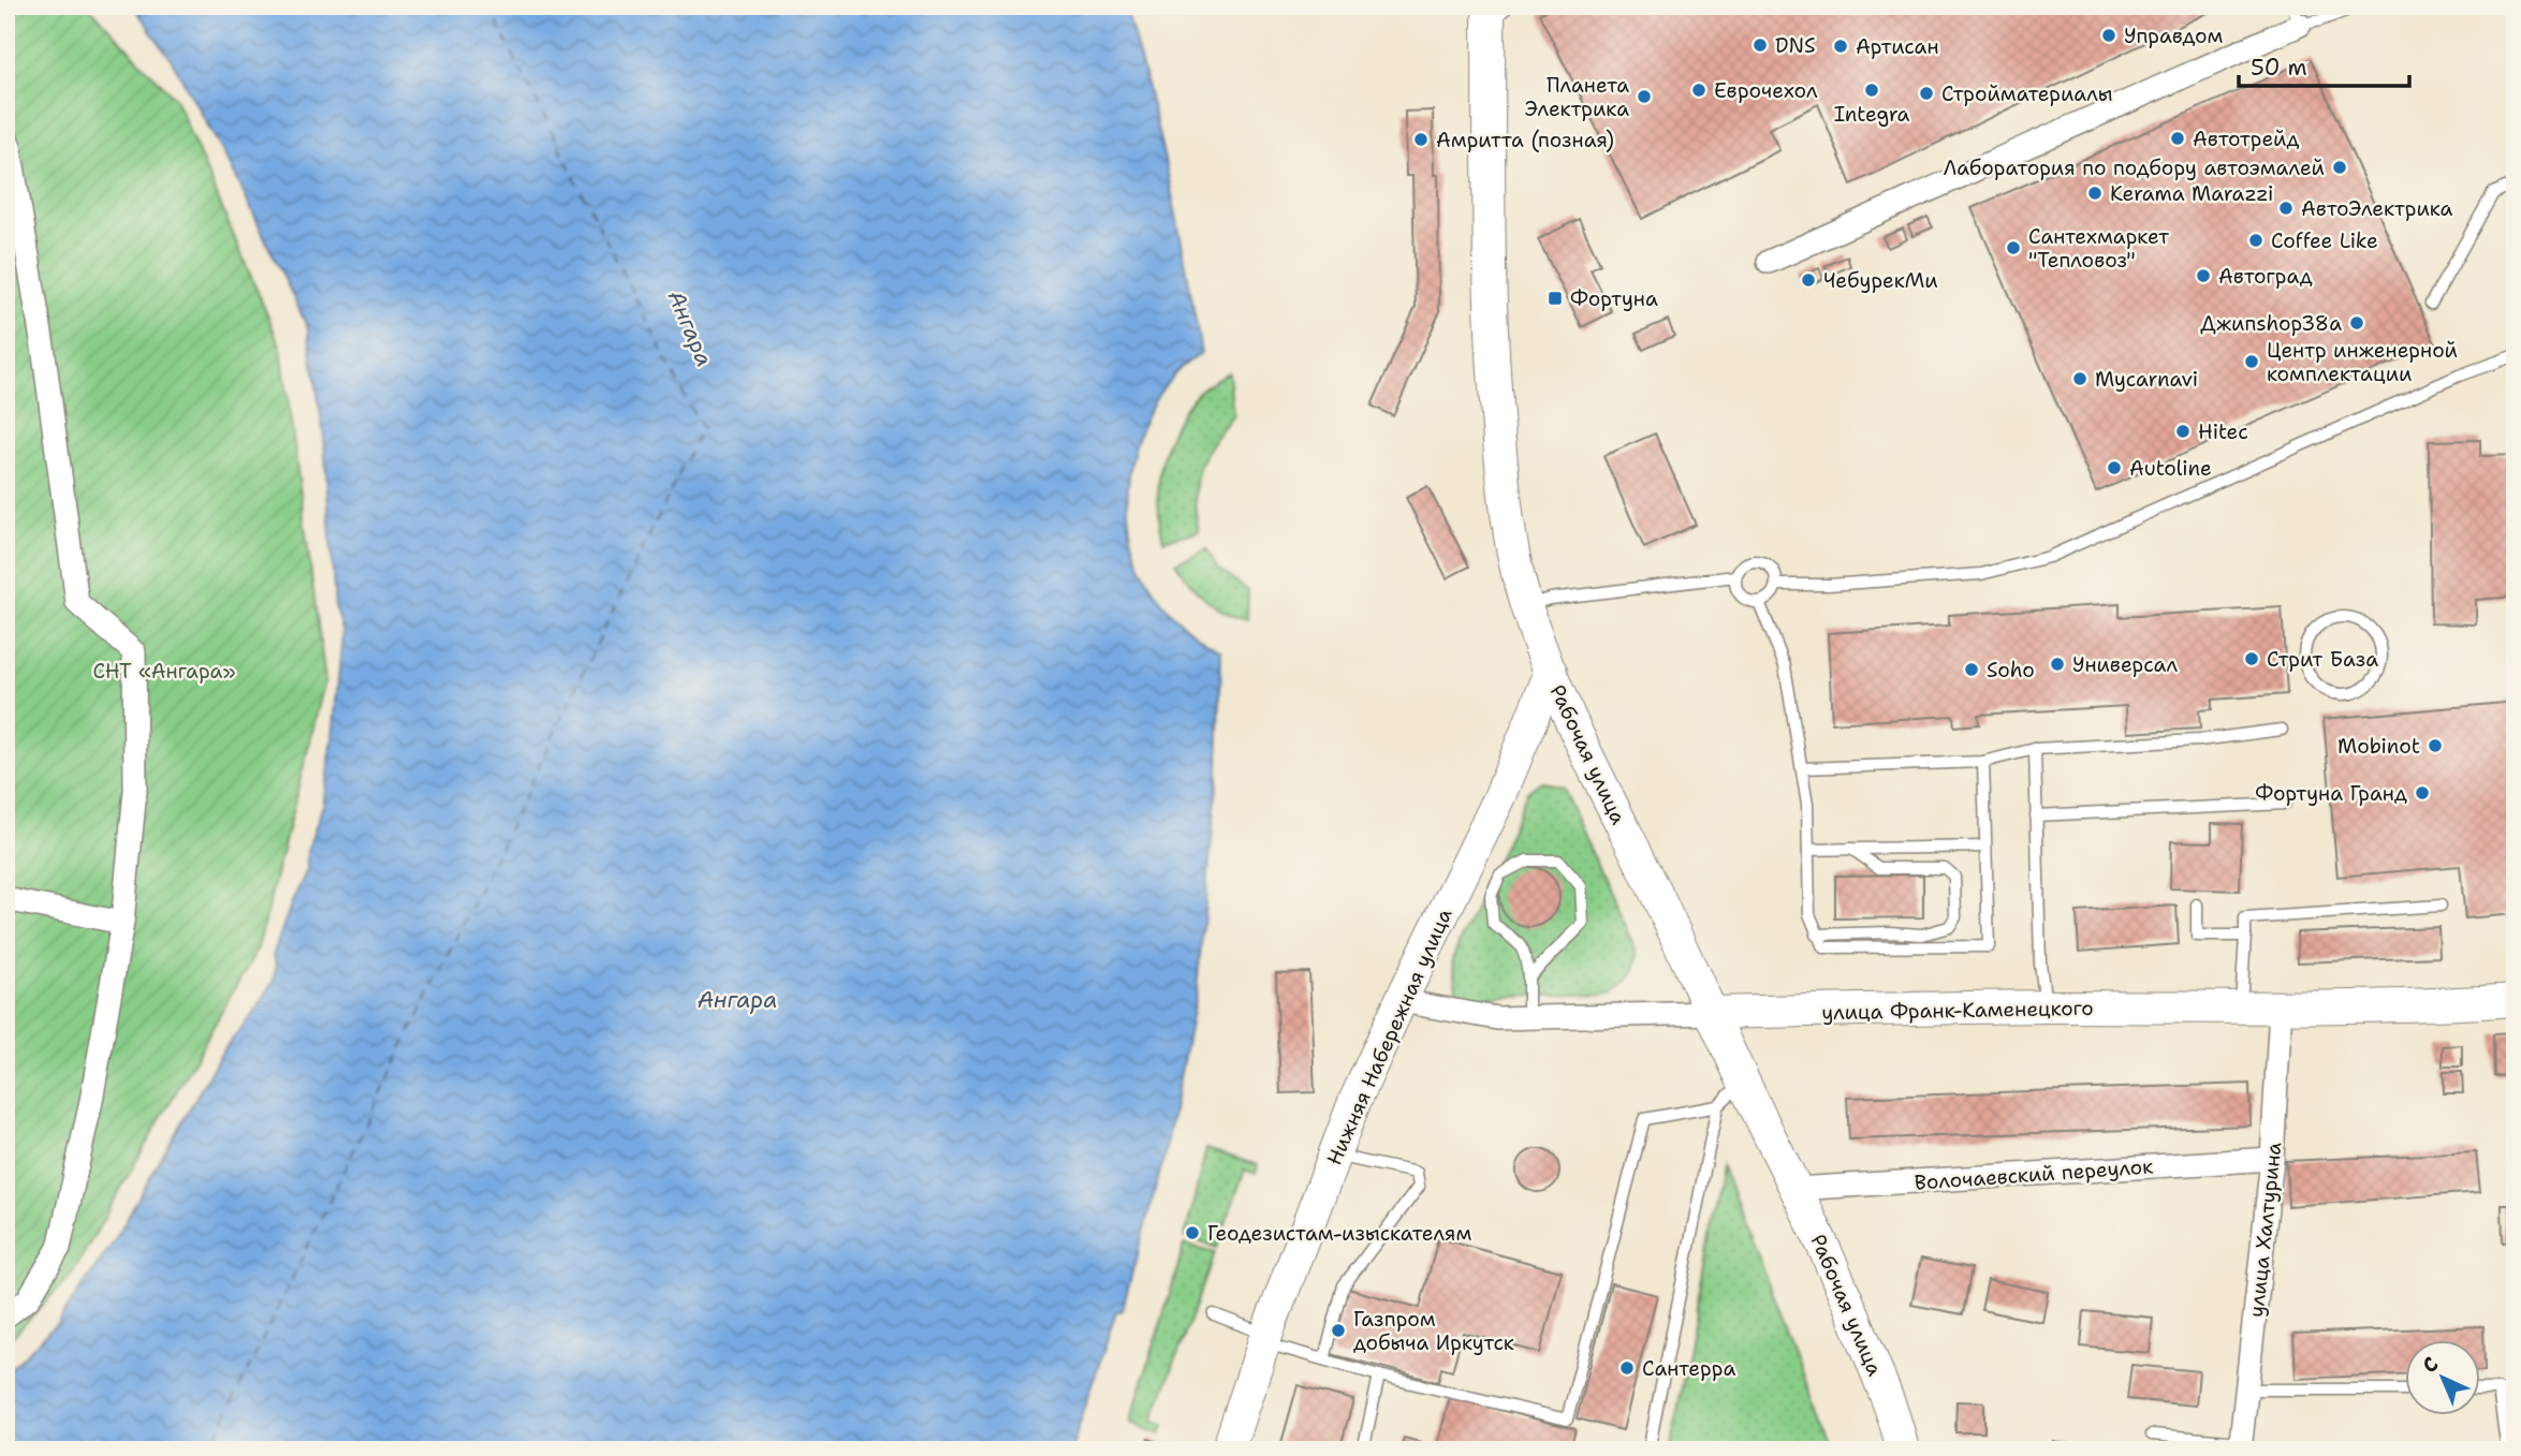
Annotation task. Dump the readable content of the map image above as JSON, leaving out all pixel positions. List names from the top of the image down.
{
  "streets": {
    "main road": ["Рабочая улица", "улица Франк-Каменецкого", "Нижняя Набережная улица"],
    "street": ["Волочаевский переулок", "улица Халтурина"]
  },
  "crossings": [
    ["Рабочая улица", "улица Франк-Каменецкого"],
    ["Рабочая улица", "Нижняя Набережная улица"],
    ["Рабочая улица", "Волочаевский переулок"],
    ["улица Франк-Каменецкого", "Нижняя Набережная улица"],
    ["улица Франк-Каменецкого", "улица Халтурина"],
    ["Волочаевский переулок", "улица Халтурина"]
  ],
  "water": ["Ангара"],
  "parks": ["СНТ «Ангара»"],
  "places": {
    "other": [
      "Управдом",
      "DNS",
      "Артисан",
      "Еврочехол",
      "Integra",
      "Стройматериалы",
      "Планета Электрика",
      "Автотрейд",
      "Амритта (позная)",
      "Лаборатория по подбору автоэмалей",
      "Kerama Marazzi",
      "АвтоЭлектрика",
      "Coffee Like",
      "Сантехмаркет \"Тепловоз\"",
      "Автоград",
      "ЧебурекМи",
      "Джипshop38а",
      "Центр инженерной комплектации",
      "Mycarnavi",
      "Hitec",
      "Autoline",
      "Стрит База",
      "Универсал",
      "Soho",
      "Mobinot",
      "Фортуна Гранд",
      "Геодезистам-изыскателям",
      "Газпром добыча Иркутск",
      "Сантерра"
    ],
    "transit": ["Фортуна"]
  },
  "scale_bar": "50 m",
  "north": "top left"
}
